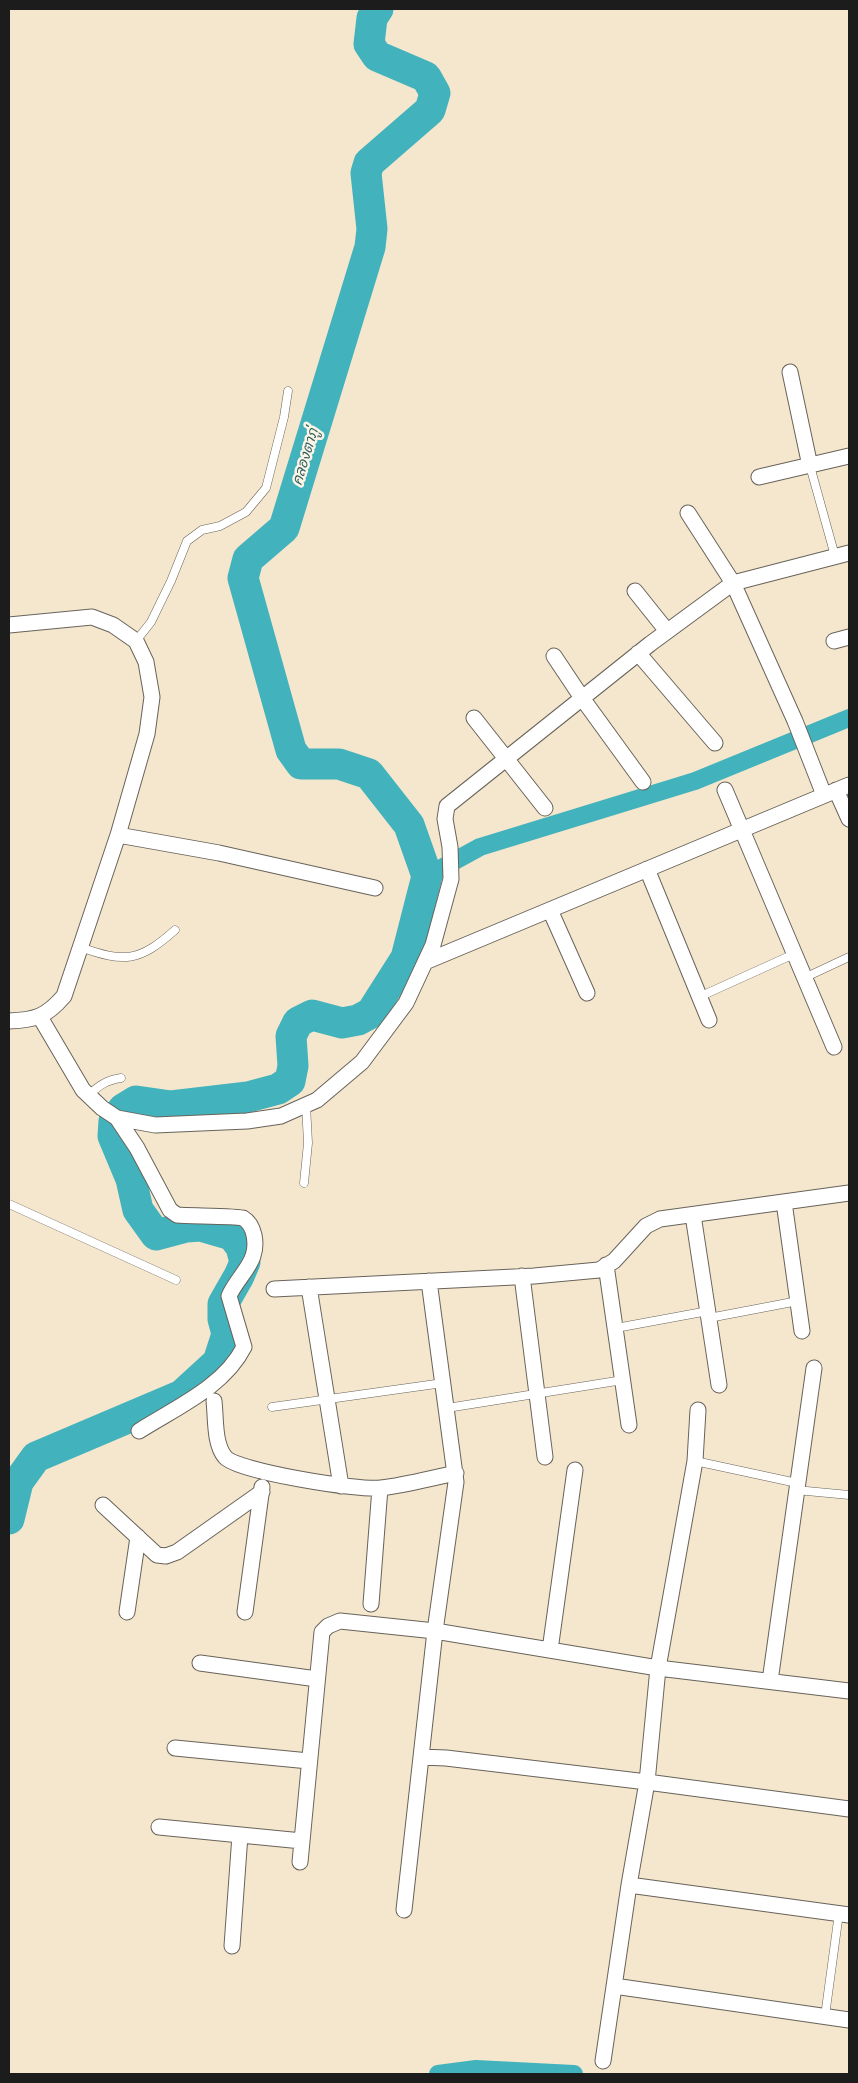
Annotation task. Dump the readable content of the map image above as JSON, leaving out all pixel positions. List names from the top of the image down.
{
  "water": ["คลองตาภู่"]
}
